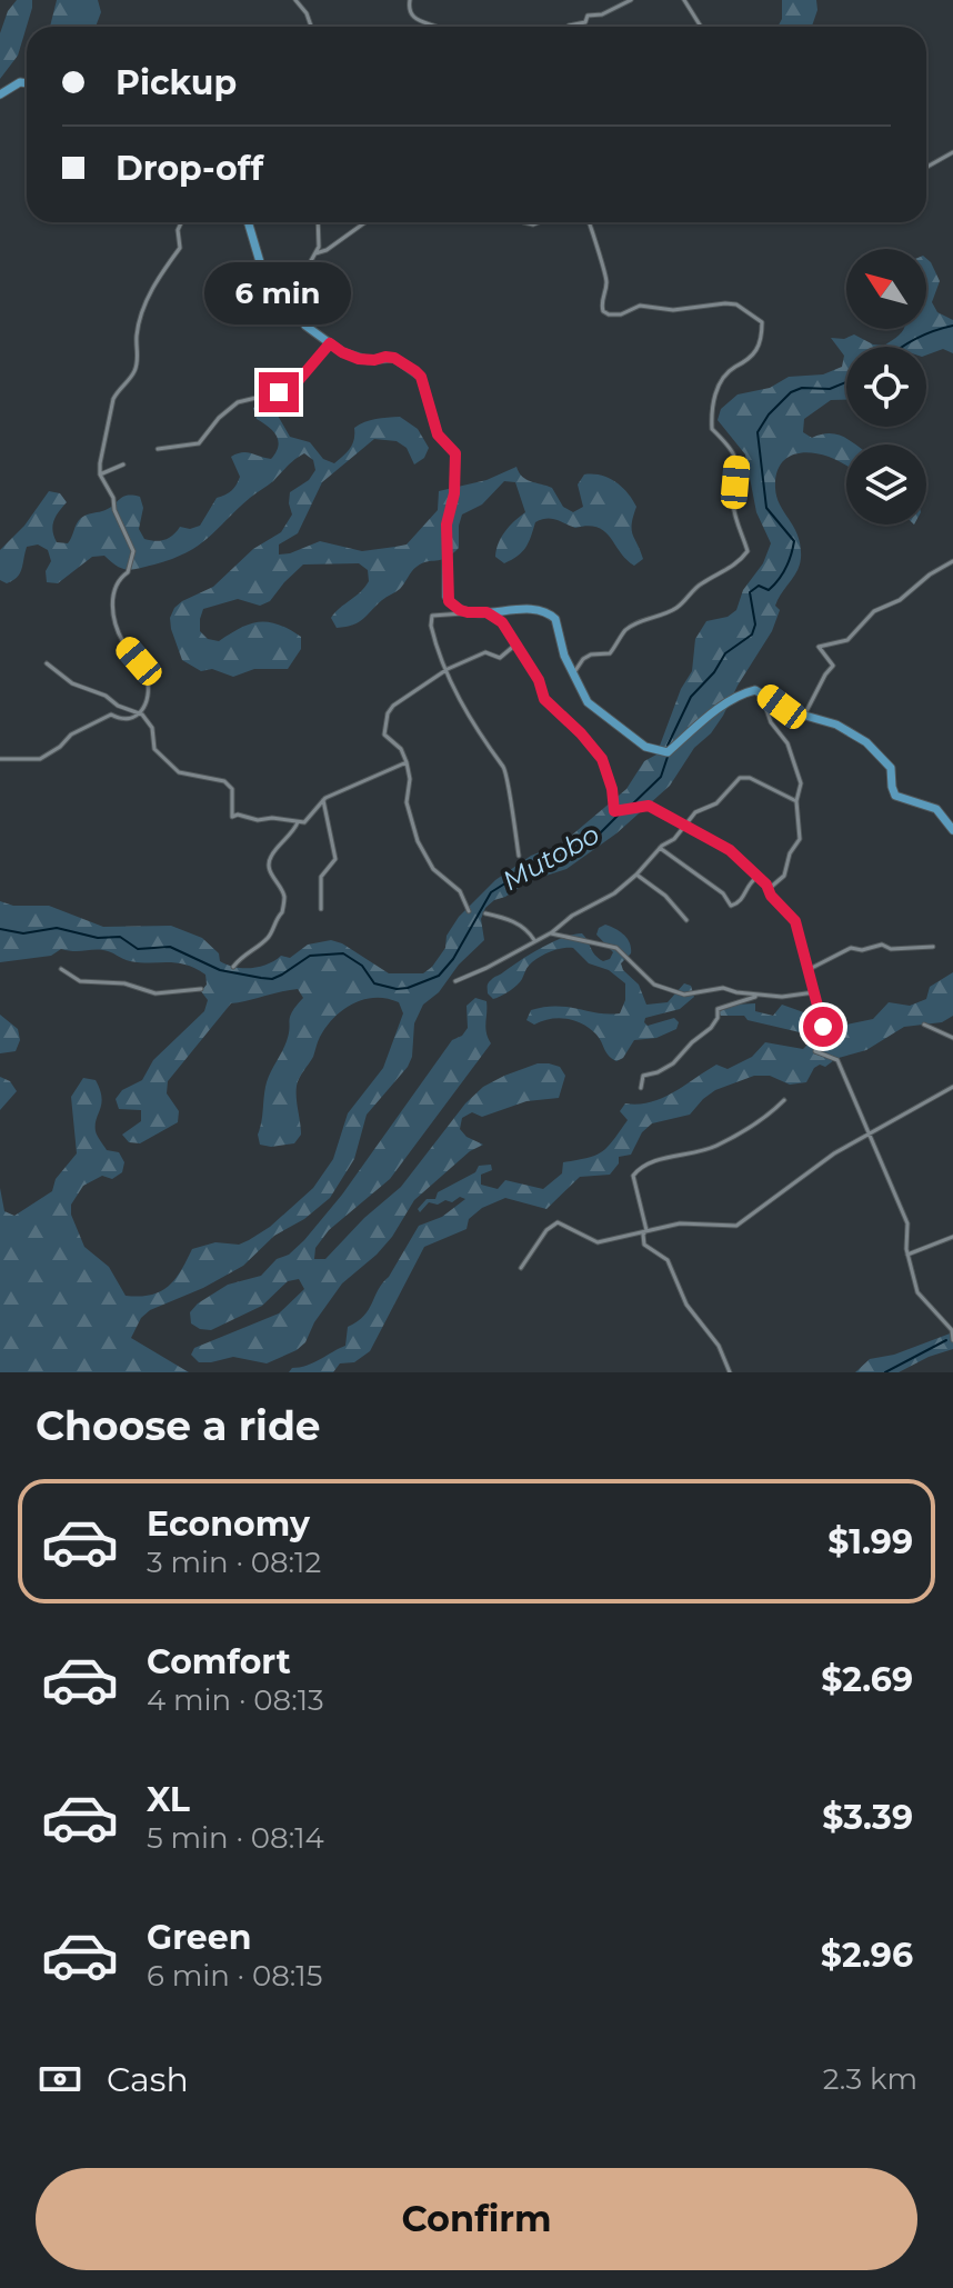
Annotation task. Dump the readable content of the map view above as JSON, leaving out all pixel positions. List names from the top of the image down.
{
  "water": ["Mutobo"],
  "north": "top left",
  "page": {
    "banner": ["Pickup", "Drop-off"],
    "bubble": "6 min",
    "heading": "Choose a ride",
    "list": [
      {
        "name": "Economy",
        "note": "3 min · 08:12",
        "value": "$1.99"
      },
      {
        "name": "Comfort",
        "note": "4 min · 08:13",
        "value": "$2.69"
      },
      {
        "name": "XL",
        "note": "5 min · 08:14",
        "value": "$3.39"
      },
      {
        "name": "Green",
        "note": "6 min · 08:15",
        "value": "$2.96"
      }
    ],
    "pay": ["Cash", "2.3 km"],
    "buttons": "Confirm"
  }
}
